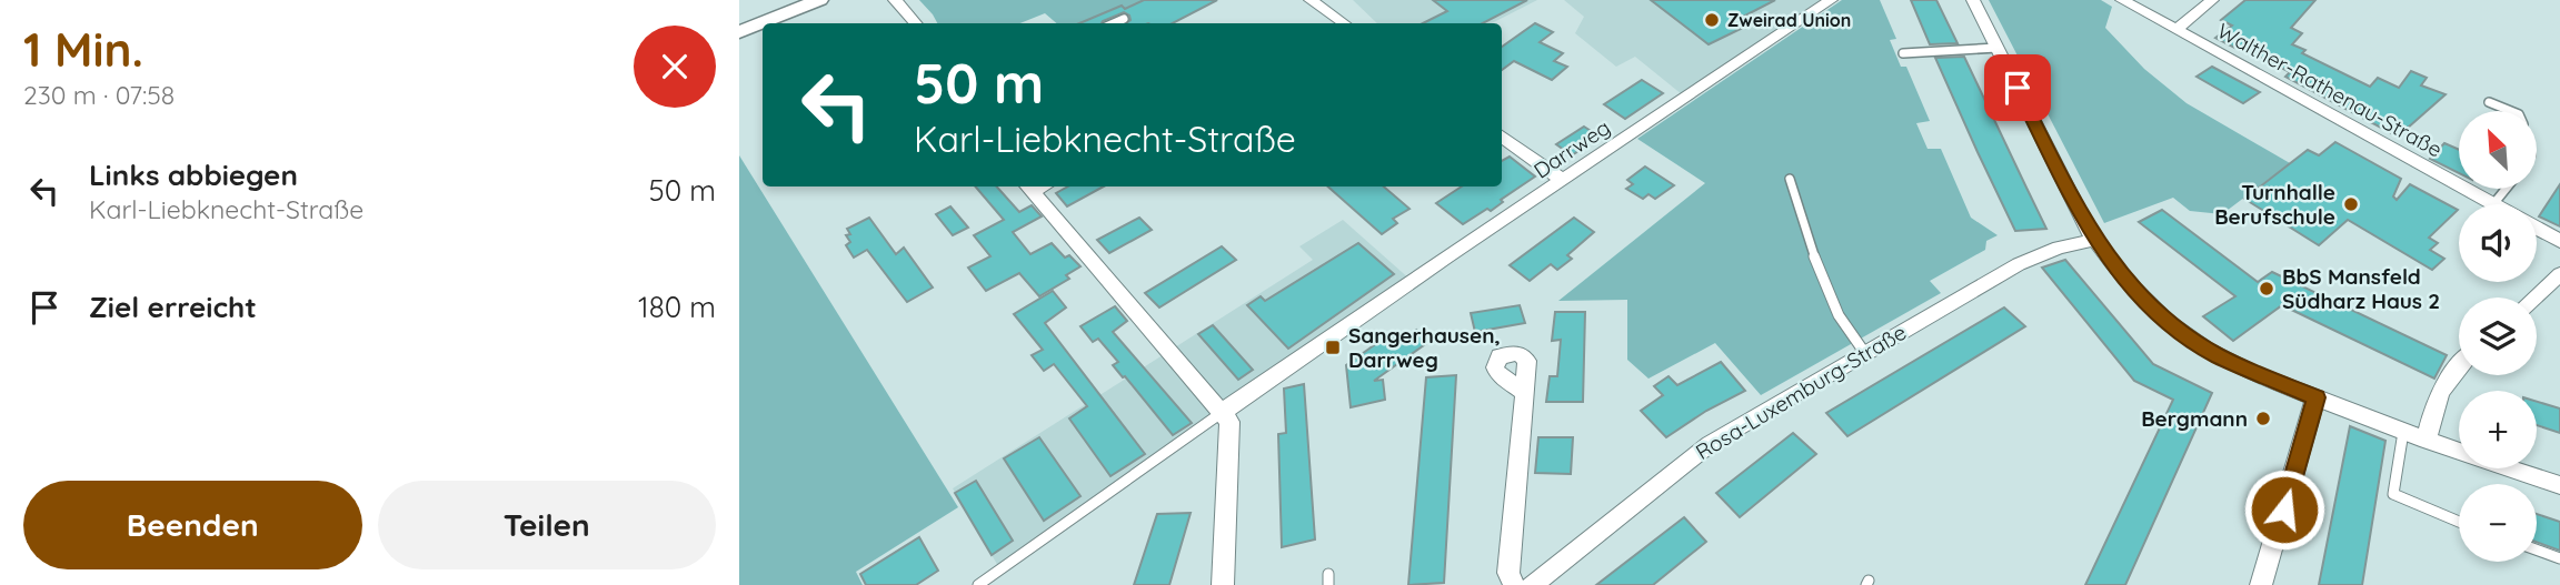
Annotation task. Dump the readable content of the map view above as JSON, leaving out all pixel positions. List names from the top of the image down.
{
  "streets": {
    "street": ["Walther-Rathenau-Straße", "Darrweg", "Rosa-Luxemburg-Straße"]
  },
  "places": {
    "other": [
      "Zweirad Union",
      "Turnhalle Berufschule",
      "BbS Mansfeld Südharz Haus 2",
      "Bergmann"
    ],
    "transit": ["Sangerhausen, Darrweg"]
  },
  "north": "top left",
  "page": {
    "heading": ["1 Min.", "230 m · 07:58"],
    "turn": ["50 m", "Karl-Liebknecht-Straße"],
    "map_buttons": ["+", "−"],
    "list": [
      {
        "name": "Links abbiegen",
        "note": "Karl-Liebknecht-Straße",
        "value": "50 m"
      },
      {
        "name": "Ziel erreicht",
        "value": "180 m"
      }
    ],
    "buttons": ["Beenden", "Teilen"]
  }
}
